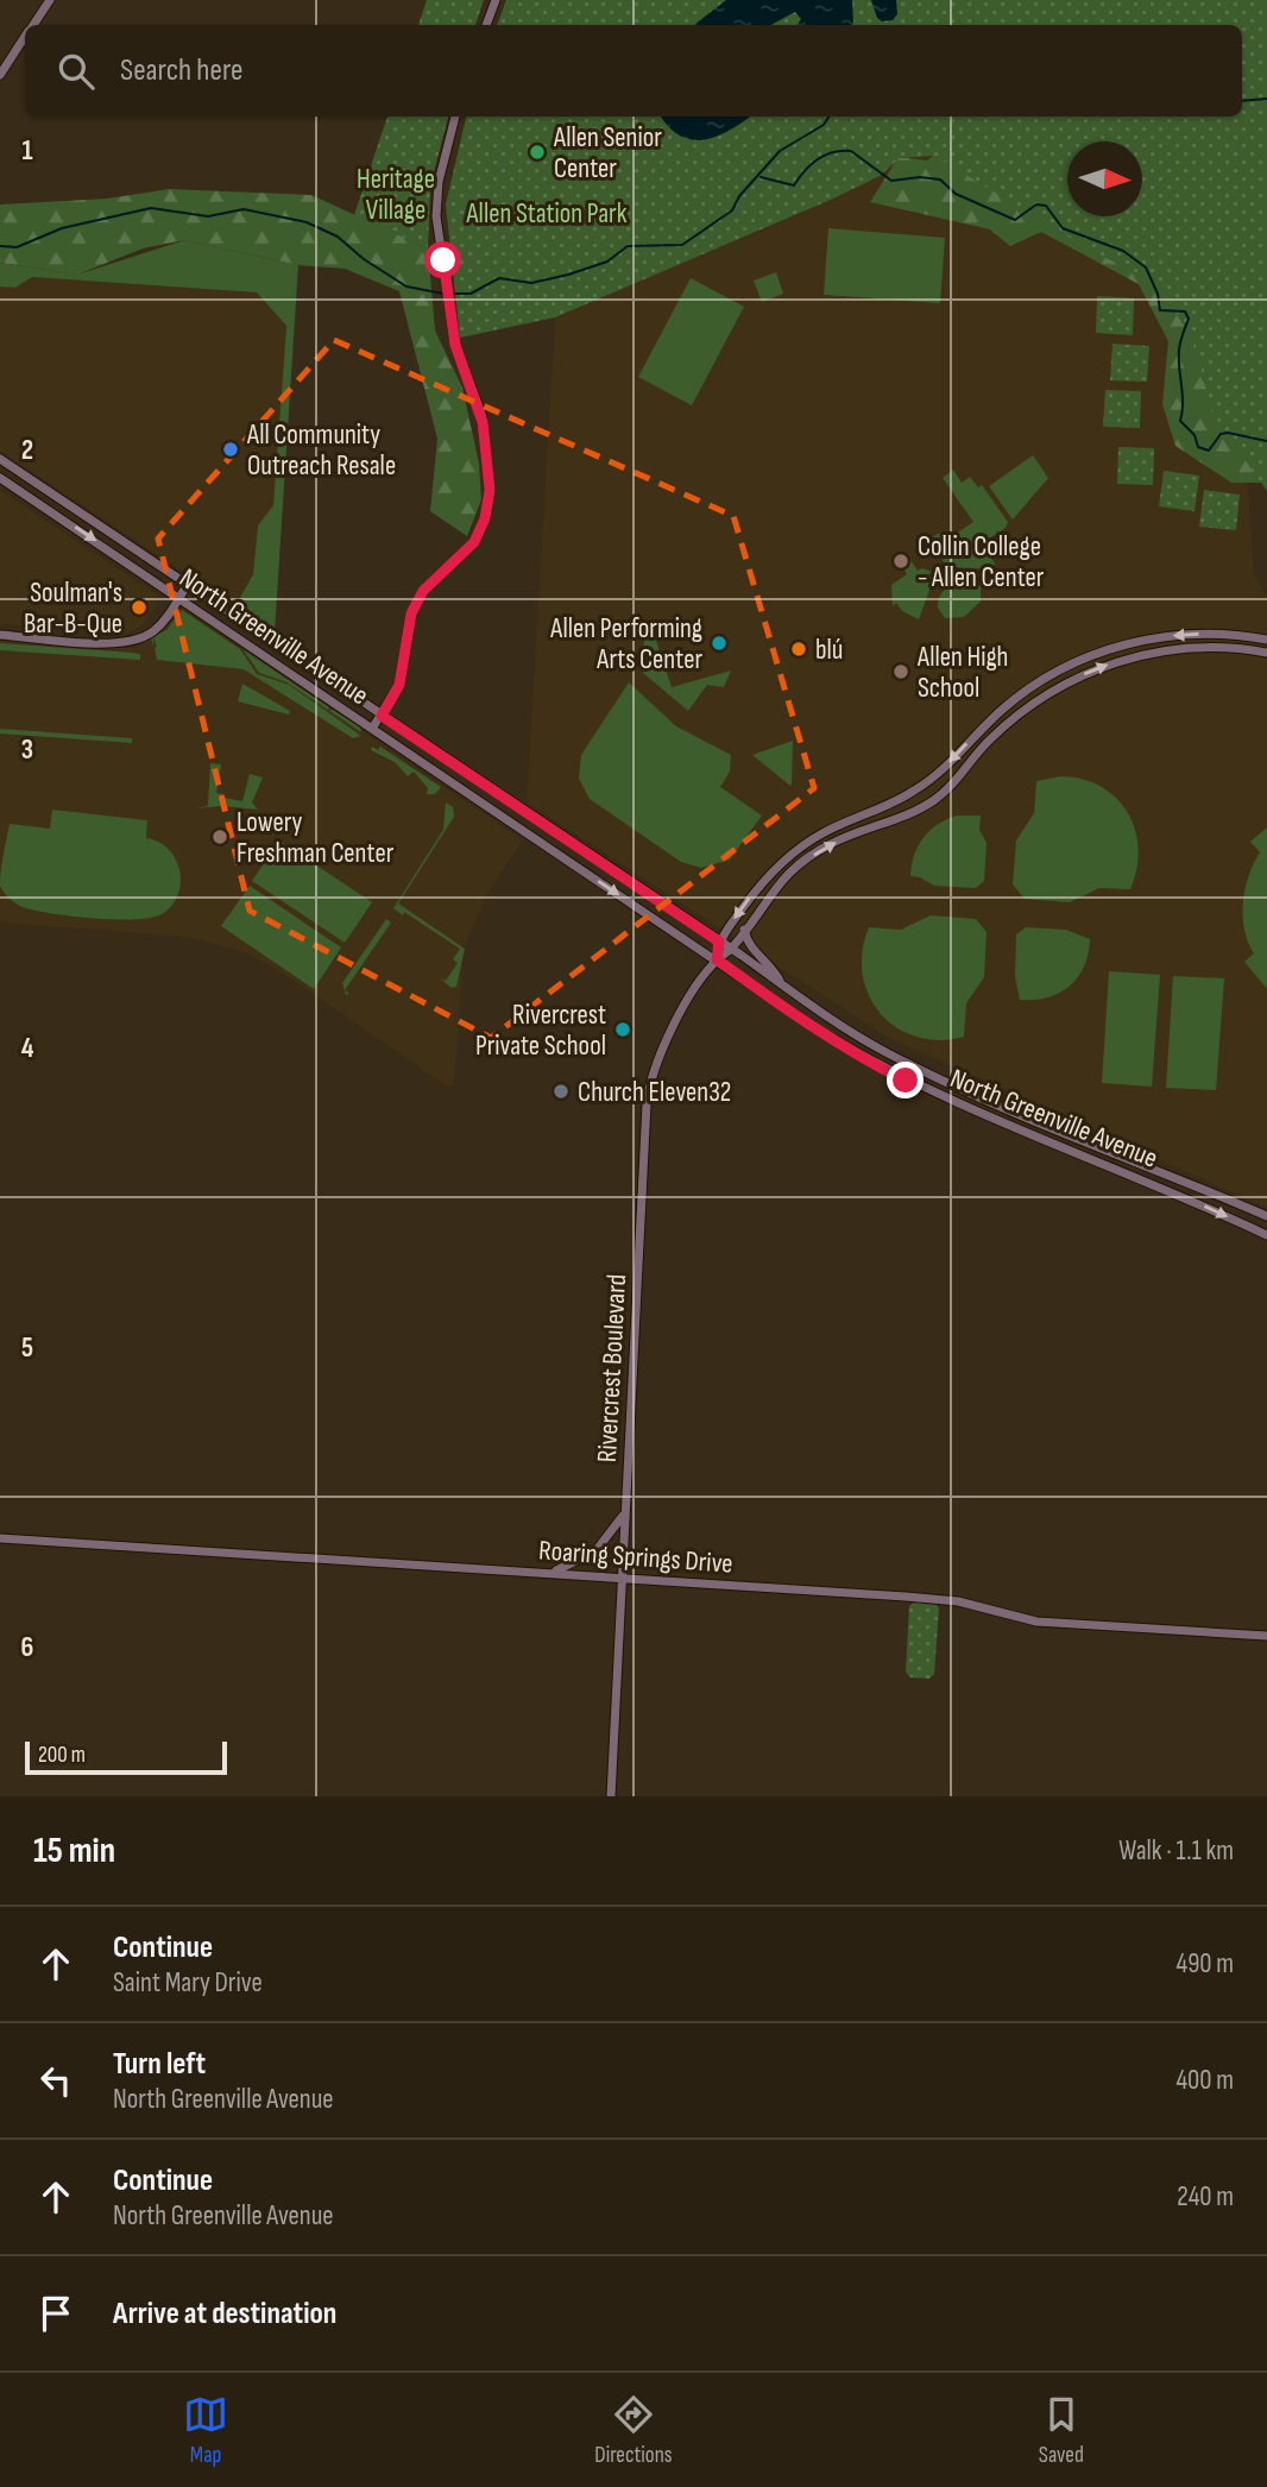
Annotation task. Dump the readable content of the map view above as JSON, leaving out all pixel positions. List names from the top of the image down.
{
  "streets": {
    "street": ["North Greenville Avenue", "Rivercrest Boulevard", "Roaring Springs Drive"]
  },
  "crossings": [
    ["North Greenville Avenue", "Rivercrest Boulevard"],
    ["Rivercrest Boulevard", "Roaring Springs Drive"]
  ],
  "parks": ["Heritage Village", "Allen Station Park"],
  "places": [
    "Allen Senior Center",
    "All Community Outreach Resale",
    "Collin College - Allen Center",
    "Soulman's Bar-B-Que",
    "Allen Performing Arts Center",
    "blú",
    "Allen High School",
    "Lowery Freshman Center",
    "Rivercrest Private School",
    "Church Eleven32"
  ],
  "scale_bar": "200 m",
  "north": "right",
  "page": {
    "search": "Search here",
    "scale": "200 m",
    "heading": ["15 min", "Walk · 1.1 km"],
    "list": [
      ["Continue", "Saint Mary Drive", "490 m"],
      ["Turn left", "North Greenville Avenue", "400 m"],
      ["Continue", "North Greenville Avenue", "240 m"],
      "Arrive at destination"
    ],
    "nav": ["Map", "Directions", "Saved"]
  },
  "grid": {
    "rows": [
      "1",
      "2",
      "3",
      "4",
      "5",
      "6"
    ]
  }
}
